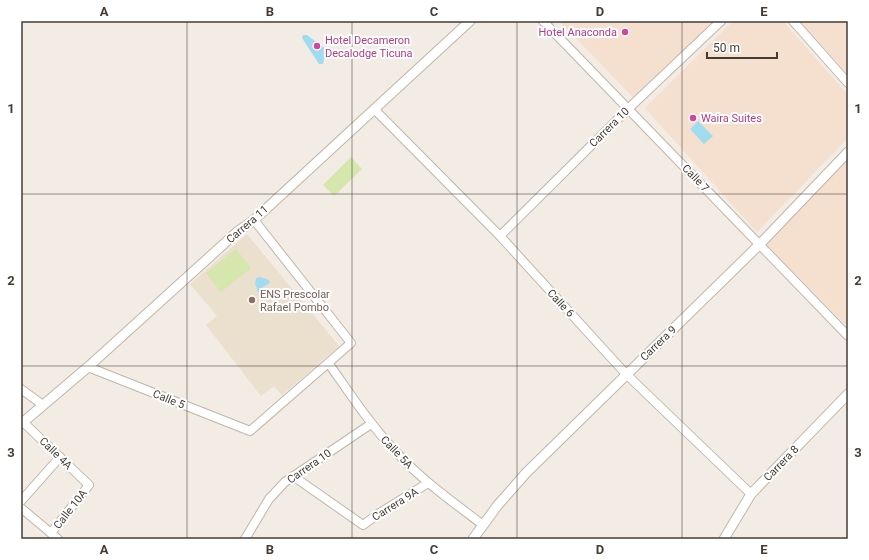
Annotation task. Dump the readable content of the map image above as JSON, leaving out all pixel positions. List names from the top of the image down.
{
  "streets": {
    "street": [
      "Carrera 10",
      "Calle 7",
      "Carrera 11",
      "Calle 6",
      "Carrera 9",
      "Calle 5",
      "Calle 5A",
      "Calle 4A",
      "Carrera 8",
      "Carrera 9A",
      "Calle 10A"
    ]
  },
  "crossings": [
    ["Carrera 10", "Calle 7"],
    ["Carrera 10", "Calle 6"],
    ["Carrera 10", "Calle 5A"],
    ["Carrera 10", "Carrera 9A"],
    ["Calle 7", "Carrera 9"],
    ["Carrera 11", "Calle 6"],
    ["Carrera 11", "Calle 5"],
    ["Carrera 11", "Calle 4A"],
    ["Calle 6", "Carrera 9"],
    ["Calle 6", "Carrera 8"],
    ["Carrera 9", "Calle 5A"],
    ["Calle 5", "Calle 5A"],
    ["Calle 5A", "Carrera 9A"],
    ["Calle 4A", "Calle 10A"]
  ],
  "places": [
    "Hotel Anaconda",
    "Hotel Decameron Decalodge Ticuna",
    "Waira Suites",
    "ENS Prescolar Rafael Pombo"
  ],
  "scale_bar": "50 m",
  "grid": {
    "columns": [
      "A",
      "B",
      "C",
      "D",
      "E"
    ],
    "rows": ["1", "2", "3"]
  }
}
